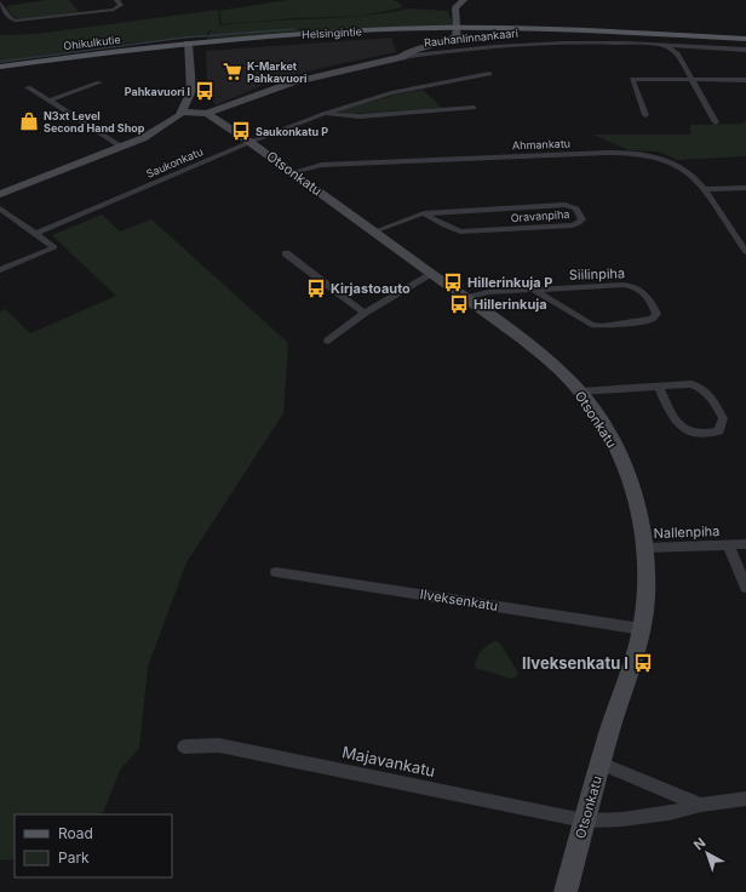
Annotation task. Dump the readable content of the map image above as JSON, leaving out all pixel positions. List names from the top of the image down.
{
  "streets": {
    "main road": ["Helsingintie", "Ohikulkutie"],
    "street": [
      "Rauhanlinnankaari",
      "Ahmankatu",
      "Saukonkatu",
      "Otsonkatu",
      "Oravanpiha",
      "Siilinpiha",
      "Nallenpiha",
      "Ilveksenkatu",
      "Majavankatu"
    ]
  },
  "crossings": [
    ["Helsingintie", "Ohikulkutie"],
    ["Rauhanlinnankaari", "Otsonkatu"],
    ["Ahmankatu", "Otsonkatu"],
    ["Saukonkatu", "Otsonkatu"],
    ["Otsonkatu", "Oravanpiha"],
    ["Otsonkatu", "Siilinpiha"],
    ["Otsonkatu", "Nallenpiha"],
    ["Otsonkatu", "Ilveksenkatu"],
    ["Otsonkatu", "Majavankatu"]
  ],
  "places": {
    "supermarket": ["K-Market Pahkavuori"],
    "bus stop": [
      "Pahkavuori I",
      "Saukonkatu P",
      "Hillerinkuja P",
      "Kirjastoauto",
      "Hillerinkuja",
      "Ilveksenkatu I"
    ],
    "shop": ["N3xt Level Second Hand Shop"]
  },
  "legend": ["Road", "Park"],
  "north": "top left"
}
